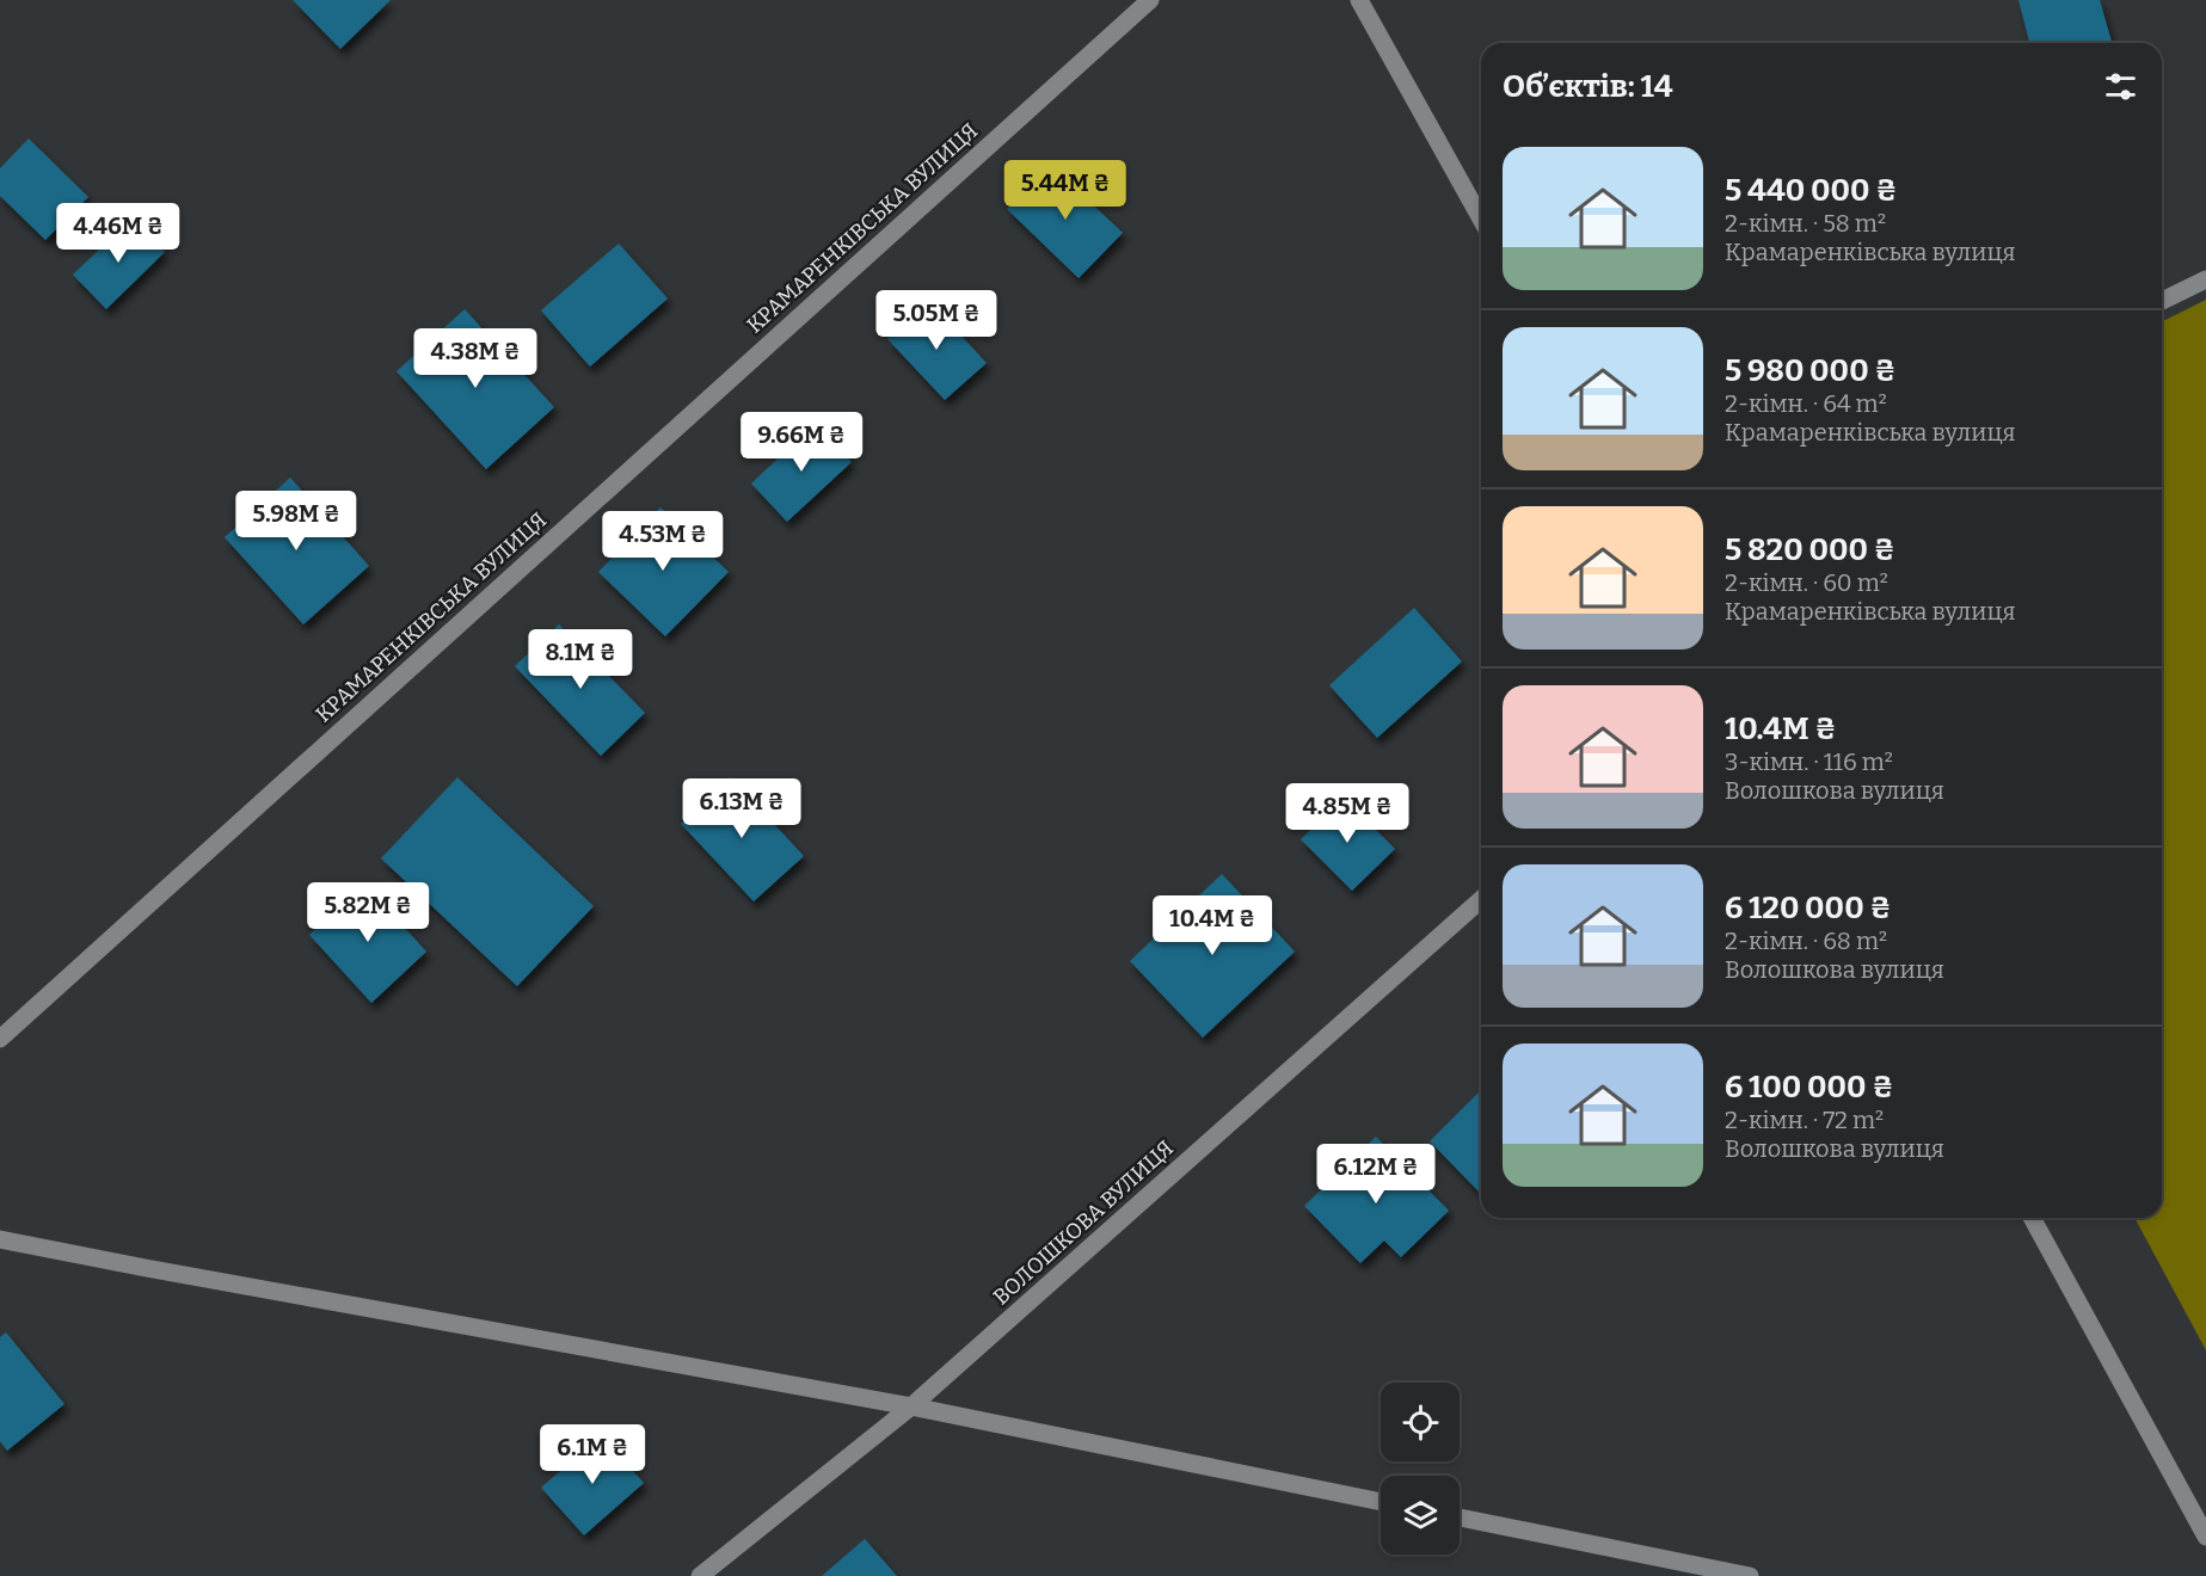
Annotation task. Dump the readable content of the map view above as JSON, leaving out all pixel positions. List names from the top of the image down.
{
  "streets": {
    "street": ["КРАМАРЕНКІВСЬКА ВУЛИЦЯ", "ВОЛОШКОВА ВУЛИЦЯ"]
  },
  "page": {
    "heading": "Об’єктів: 14",
    "list": [
      {
        "name": "5 440 000 ₴",
        "note": "2-кімн. · 58 m² · Крамаренківська вулиця"
      },
      {
        "name": "5 980 000 ₴",
        "note": "2-кімн. · 64 m² · Крамаренківська вулиця"
      },
      {
        "name": "5 820 000 ₴",
        "note": "2-кімн. · 60 m² · Крамаренківська вулиця"
      },
      {
        "name": "10.4M ₴",
        "note": "3-кімн. · 116 m² · Волошкова вулиця"
      },
      {
        "name": "6 120 000 ₴",
        "note": "2-кімн. · 68 m² · Волошкова вулиця"
      },
      {
        "name": "6 100 000 ₴",
        "note": "2-кімн. · 72 m² · Волошкова вулиця"
      }
    ],
    "price": [
      "5.44M ₴",
      "4.46M ₴",
      "5.05M ₴",
      "4.38M ₴",
      "9.66M ₴",
      "5.98M ₴",
      "4.53M ₴",
      "8.1M ₴",
      "6.13M ₴",
      "4.85M ₴",
      "5.82M ₴",
      "10.4M ₴",
      "6.12M ₴",
      "6.1M ₴"
    ]
  }
}
